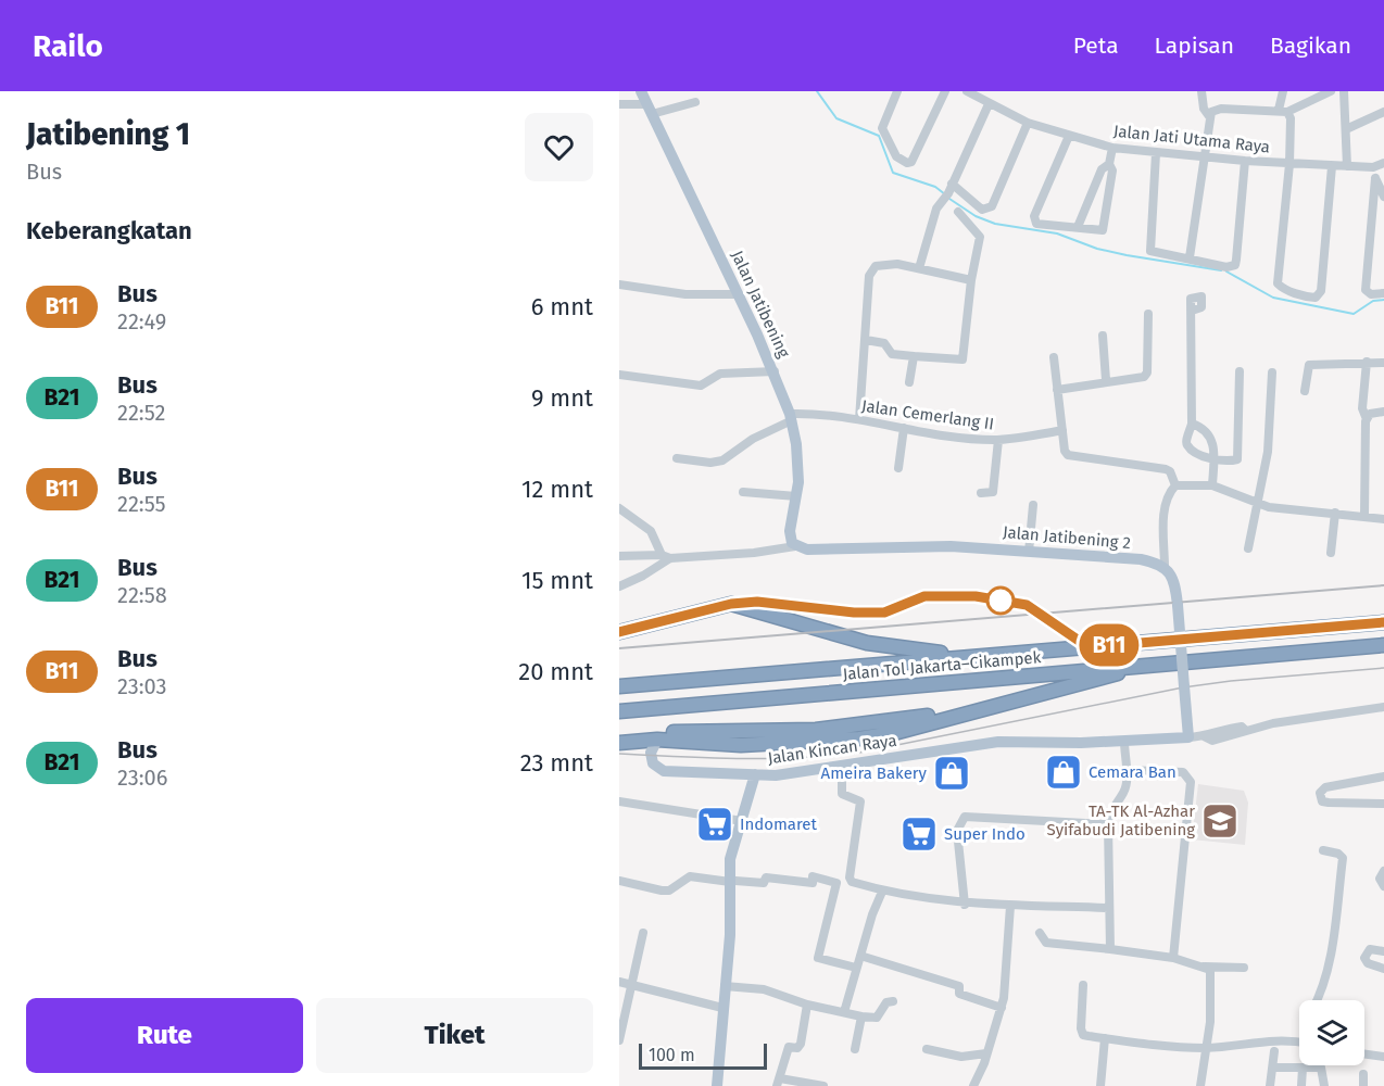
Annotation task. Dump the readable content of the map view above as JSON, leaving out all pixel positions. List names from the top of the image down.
{
  "streets": {
    "highway": ["Jalan Tol Jakarta–Cikampek"],
    "main road": ["Jalan Jatibening", "Jalan Jatibening 2", "Jalan Kincan Raya"],
    "street": ["Jalan Jati Utama Raya", "Jalan Cemerlang II"]
  },
  "crossings": [
    ["Jalan Jatibening", "Jalan Cemerlang II"],
    ["Jalan Jatibening", "Jalan Jatibening 2"]
  ],
  "places": {
    "shop": ["Cemara Ban", "Ameira Bakery"],
    "school or university": ["TA-TK Al-Azhar Syifabudi Jatibening"],
    "supermarket": ["Indomaret", "Super Indo"]
  },
  "lines": ["bus line B11"],
  "scale_bar": "100 m",
  "page": {
    "header": "Railo",
    "nav": ["Peta", "Lapisan", "Bagikan"],
    "heading": [
      ["Jatibening 1", "Bus"],
      "Keberangkatan"
    ],
    "on_map": "B11",
    "list": [
      {
        "mark": "B11",
        "name": "Bus",
        "note": "22:49",
        "value": "6 mnt"
      },
      {
        "mark": "B21",
        "name": "Bus",
        "note": "22:52",
        "value": "9 mnt"
      },
      {
        "mark": "B11",
        "name": "Bus",
        "note": "22:55",
        "value": "12 mnt"
      },
      {
        "mark": "B21",
        "name": "Bus",
        "note": "22:58",
        "value": "15 mnt"
      },
      {
        "mark": "B11",
        "name": "Bus",
        "note": "23:03",
        "value": "20 mnt"
      },
      {
        "mark": "B21",
        "name": "Bus",
        "note": "23:06",
        "value": "23 mnt"
      }
    ],
    "buttons": ["Rute", "Tiket"],
    "scale": "100 m"
  }
}
